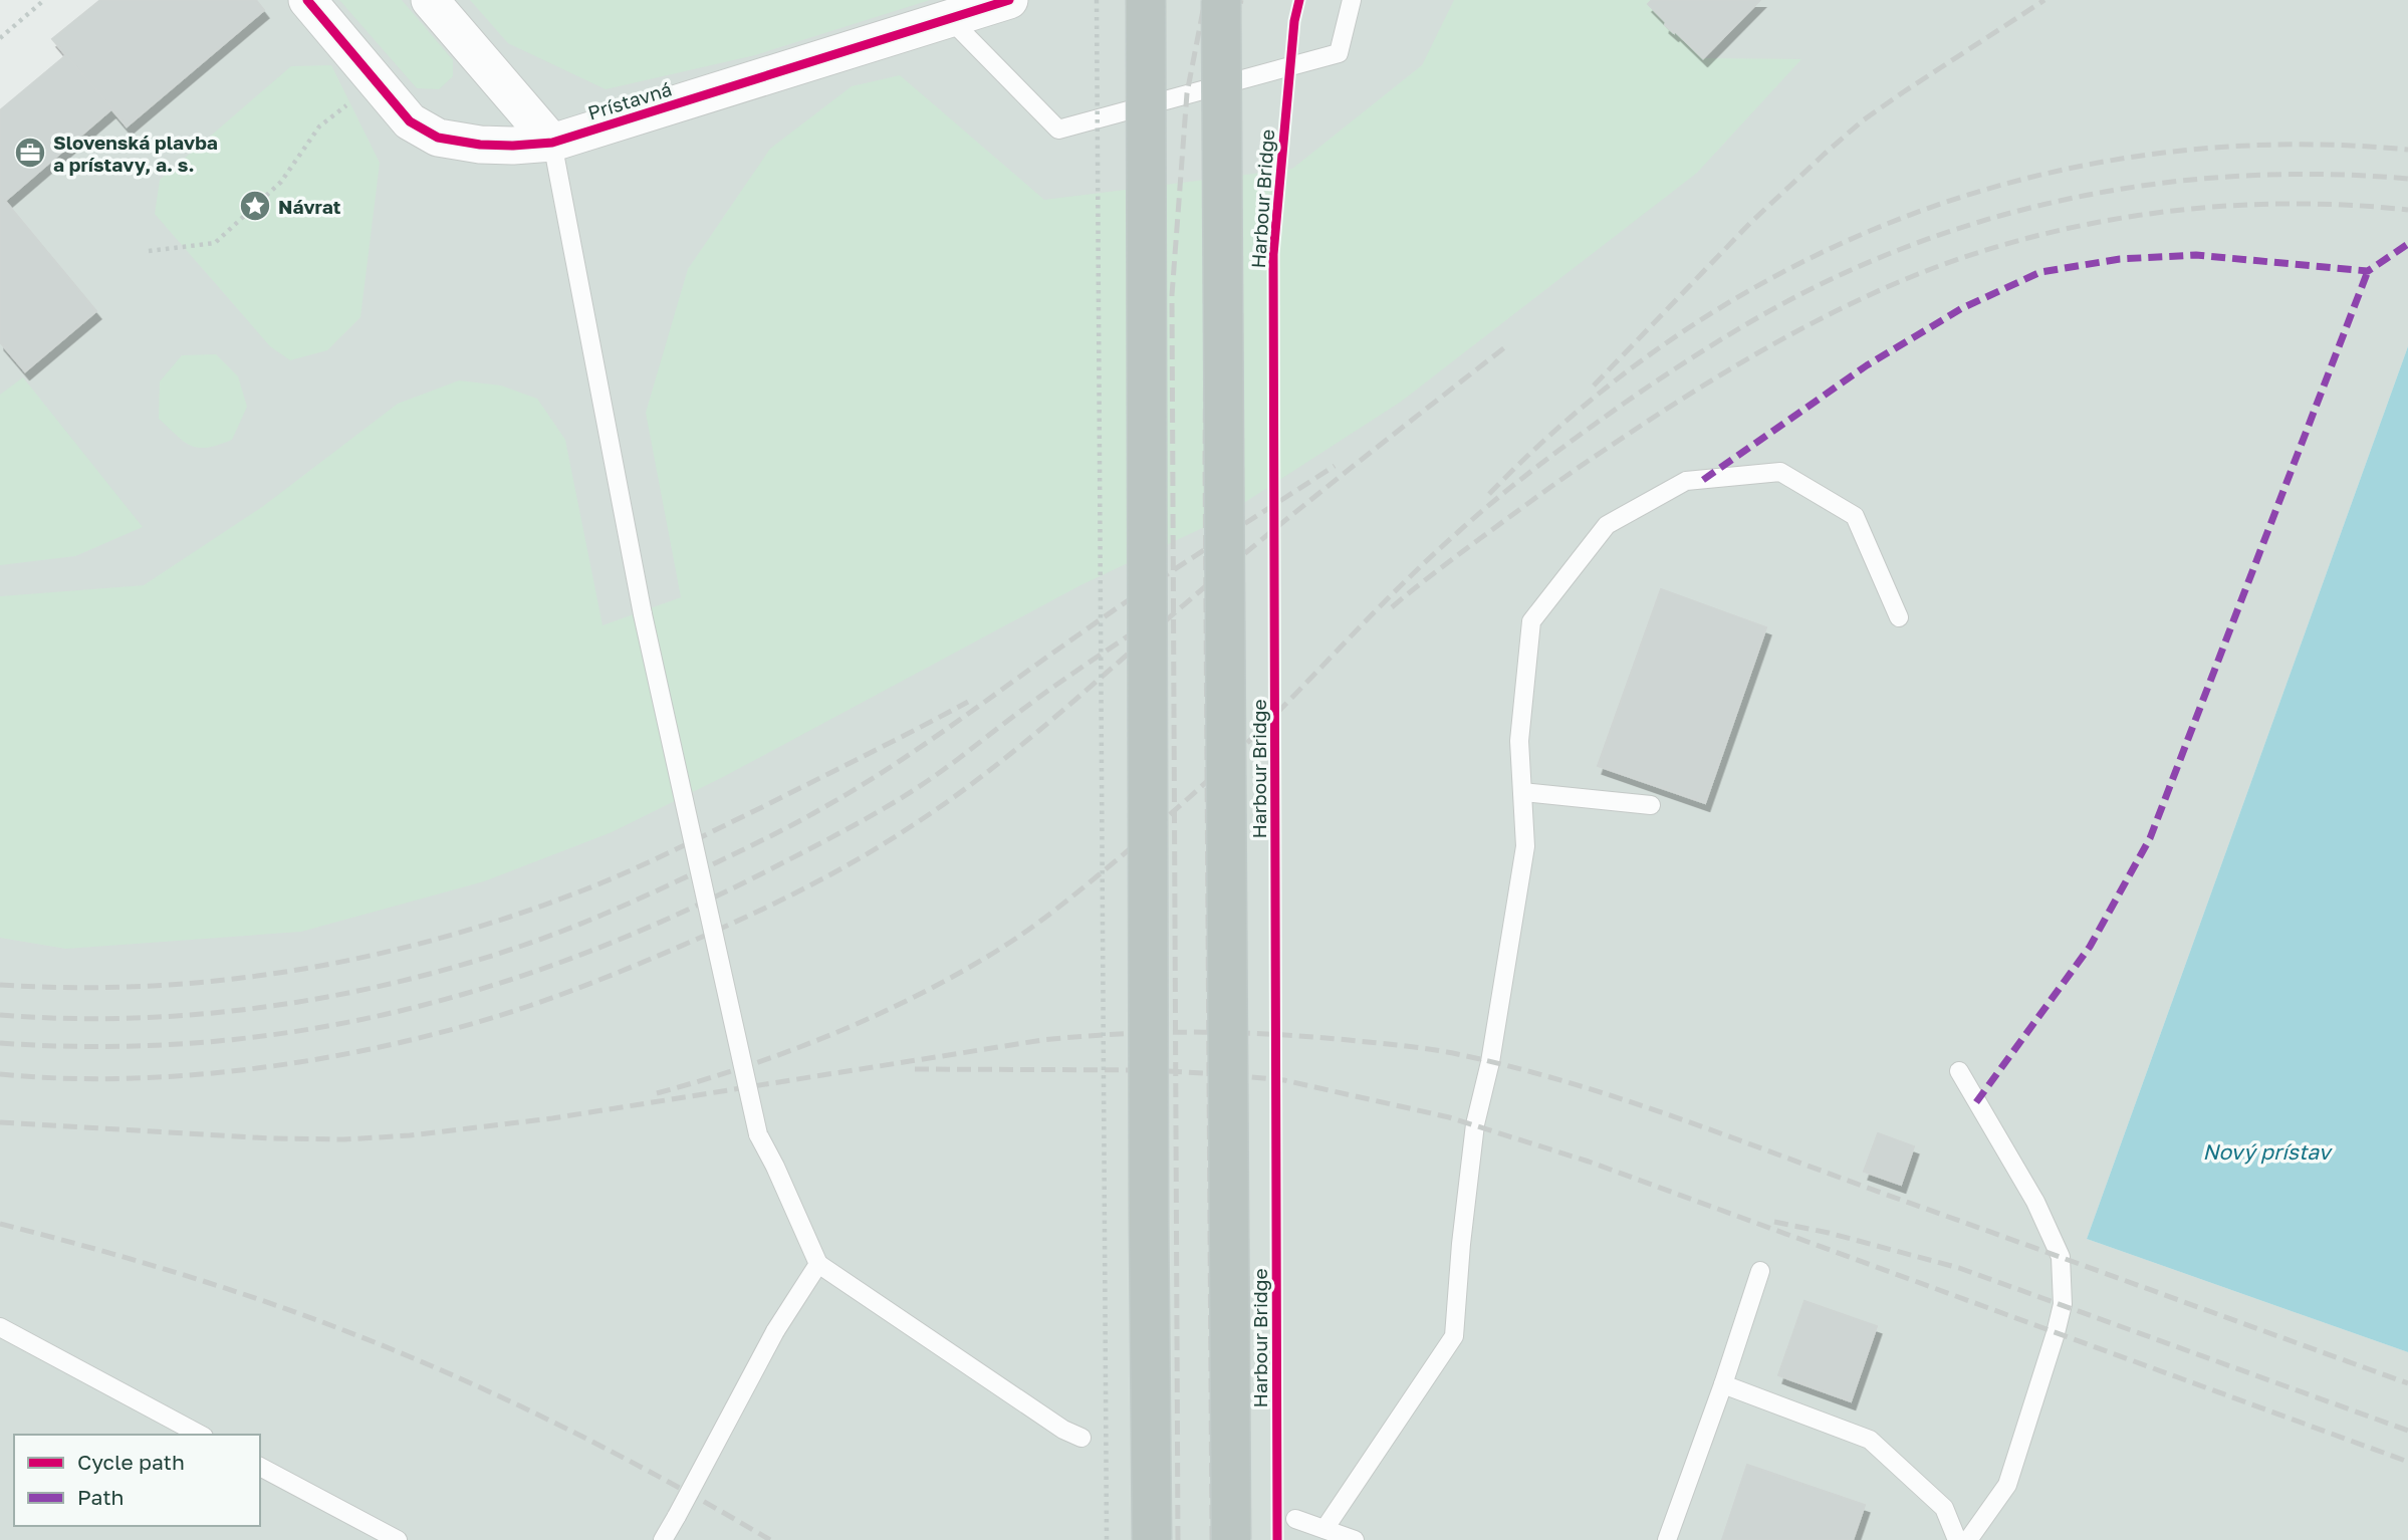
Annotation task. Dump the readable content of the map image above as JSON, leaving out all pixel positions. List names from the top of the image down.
{
  "streets": {
    "highway": ["Harbour Bridge"],
    "street": ["Prístavná"]
  },
  "water": ["Nový prístav"],
  "places": {
    "office": ["Slovenská plavba a prístavy, a. s."],
    "place": ["Návrat"]
  },
  "legend": ["Cycle path", "Path"]
}
